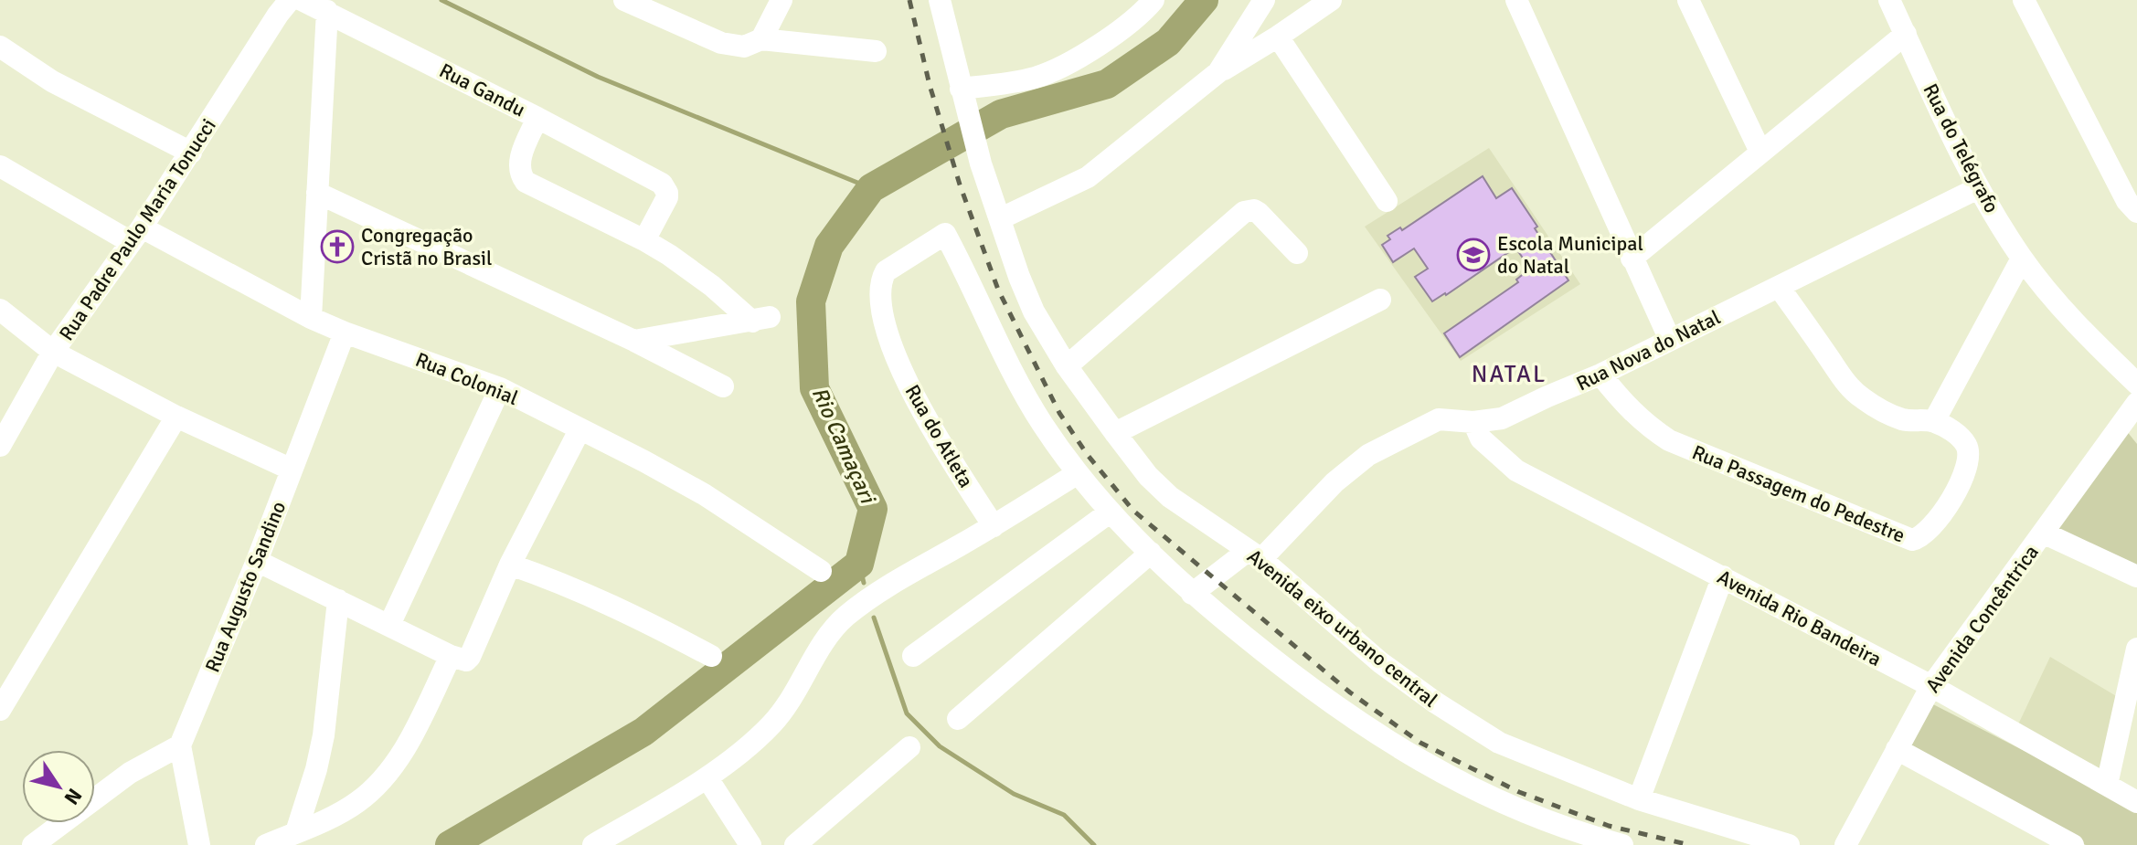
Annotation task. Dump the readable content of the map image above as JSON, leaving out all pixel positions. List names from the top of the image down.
{
  "streets": {
    "street": [
      "Rua Gandu",
      "Rua do Telégrafo",
      "Rua Padre Paulo Maria Tonucci",
      "Rua Nova do Natal",
      "Rua Colonial",
      "Rua do Atleta",
      "Rua Passagem do Pedestre",
      "Rua Augusto Sandino",
      "Avenida Rio Bandeira",
      "Avenida Concêntrica",
      "Avenida eixo urbano central"
    ]
  },
  "crossings": [
    ["Rua do Telégrafo", "Rua Nova do Natal"],
    ["Rua Padre Paulo Maria Tonucci", "Rua Colonial"],
    ["Rua Nova do Natal", "Rua Passagem do Pedestre"],
    ["Rua Nova do Natal", "Avenida Rio Bandeira"],
    ["Rua Nova do Natal", "Avenida eixo urbano central"],
    ["Rua Colonial", "Rua Augusto Sandino"],
    ["Avenida Rio Bandeira", "Avenida Concêntrica"]
  ],
  "districts": ["NATAL"],
  "water": ["Rio Camaçari"],
  "places": {
    "church": ["Congregação Cristã no Brasil"],
    "school or university": ["Escola Municipal do Natal"]
  },
  "north": "bottom right"
}
